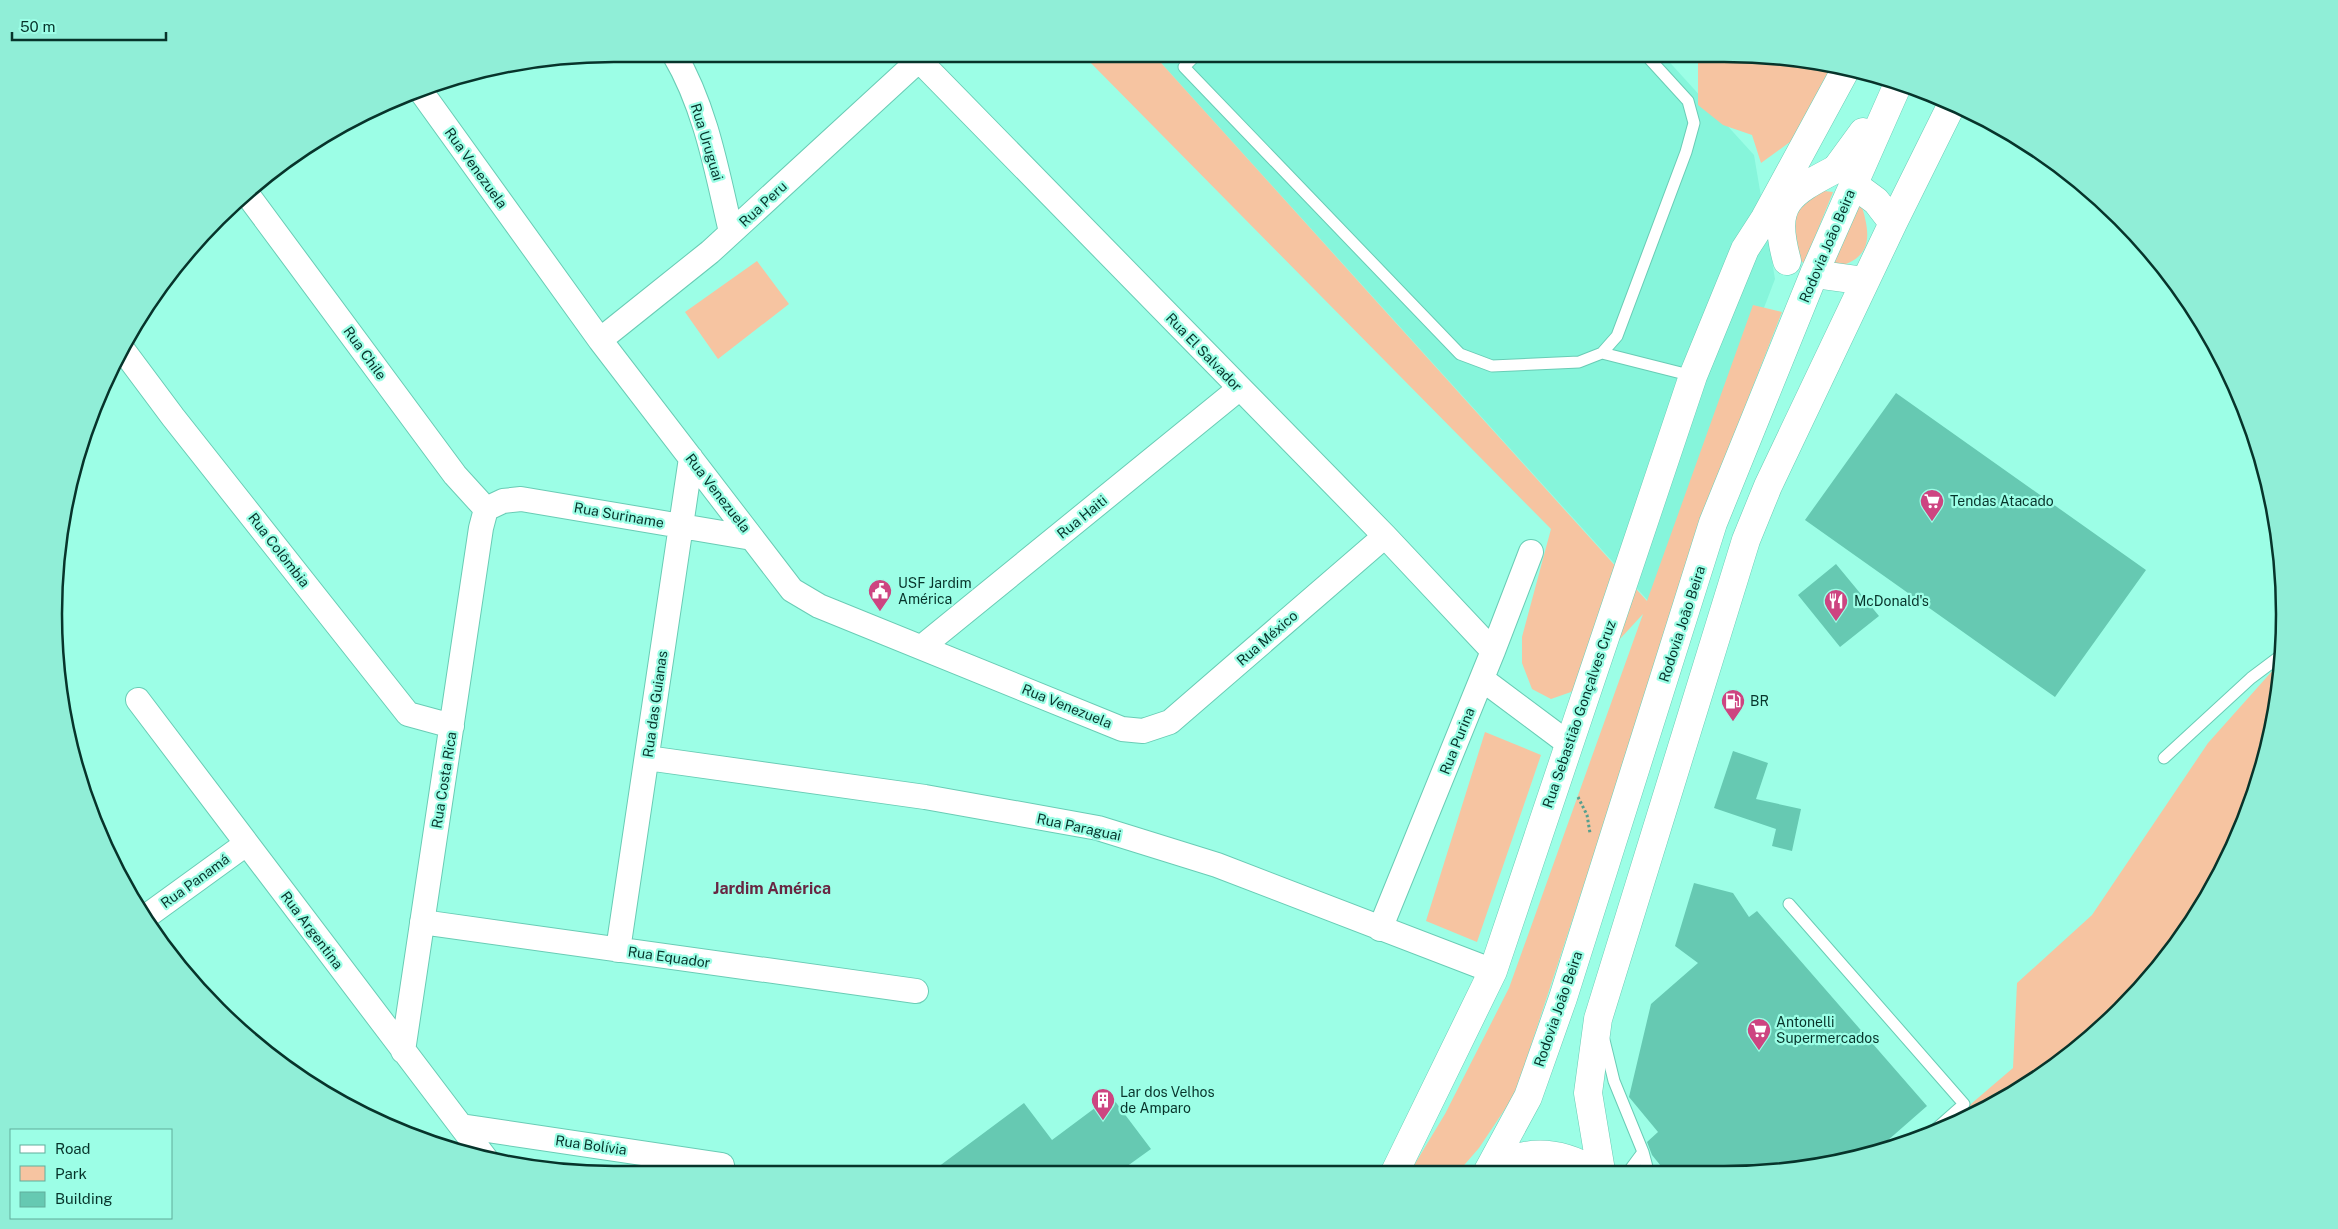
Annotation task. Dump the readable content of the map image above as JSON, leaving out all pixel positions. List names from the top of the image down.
{
  "streets": {
    "main road": ["Rodovia João Beira", "Rua Sebastião Gonçalves Cruz"],
    "street": [
      "Rua Uruguai",
      "Rua Venezuela",
      "Rua Peru",
      "Rua El Salvador",
      "Rua Chile",
      "Rua Suriname",
      "Rua Haiti",
      "Rua Colômbia",
      "Rua México",
      "Rua das Guianas",
      "Rua Purina",
      "Rua Costa Rica",
      "Rua Paraguai",
      "Rua Panamá",
      "Rua Argentina",
      "Rua Equador",
      "Rua Bolívia"
    ]
  },
  "crossings": [
    ["Rua Uruguai", "Rua Peru"],
    ["Rua Venezuela", "Rua Peru"],
    ["Rua Venezuela", "Rua Suriname"],
    ["Rua Venezuela", "Rua Haiti"],
    ["Rua Venezuela", "Rua México"],
    ["Rua Venezuela", "Rua das Guianas"],
    ["Rua El Salvador", "Rua Haiti"],
    ["Rua El Salvador", "Rua México"],
    ["Rua El Salvador", "Rua Purina"],
    ["Rua Chile", "Rua Suriname"],
    ["Rua Chile", "Rua Costa Rica"],
    ["Rua Suriname", "Rua das Guianas"],
    ["Rua Suriname", "Rua Costa Rica"],
    ["Rua Colômbia", "Rua Costa Rica"],
    ["Rua das Guianas", "Rua Paraguai"],
    ["Rua das Guianas", "Rua Equador"],
    ["Rua Sebastião Gonçalves Cruz", "Rua Paraguai"],
    ["Rua Purina", "Rua Paraguai"],
    ["Rua Costa Rica", "Rua Argentina"],
    ["Rua Costa Rica", "Rua Equador"],
    ["Rua Panamá", "Rua Argentina"],
    ["Rua Argentina", "Rua Bolívia"]
  ],
  "districts": ["Jardim América"],
  "places": {
    "supermarket": ["Tendas Atacado", "Antonelli Supermercados"],
    "public building": ["USF Jardim América"],
    "restaurant": ["McDonald's"],
    "fuel station": ["BR"],
    "building": ["Lar dos Velhos de Amparo"]
  },
  "legend": ["Road", "Park", "Building"],
  "scale_bar": "50 m"
}
